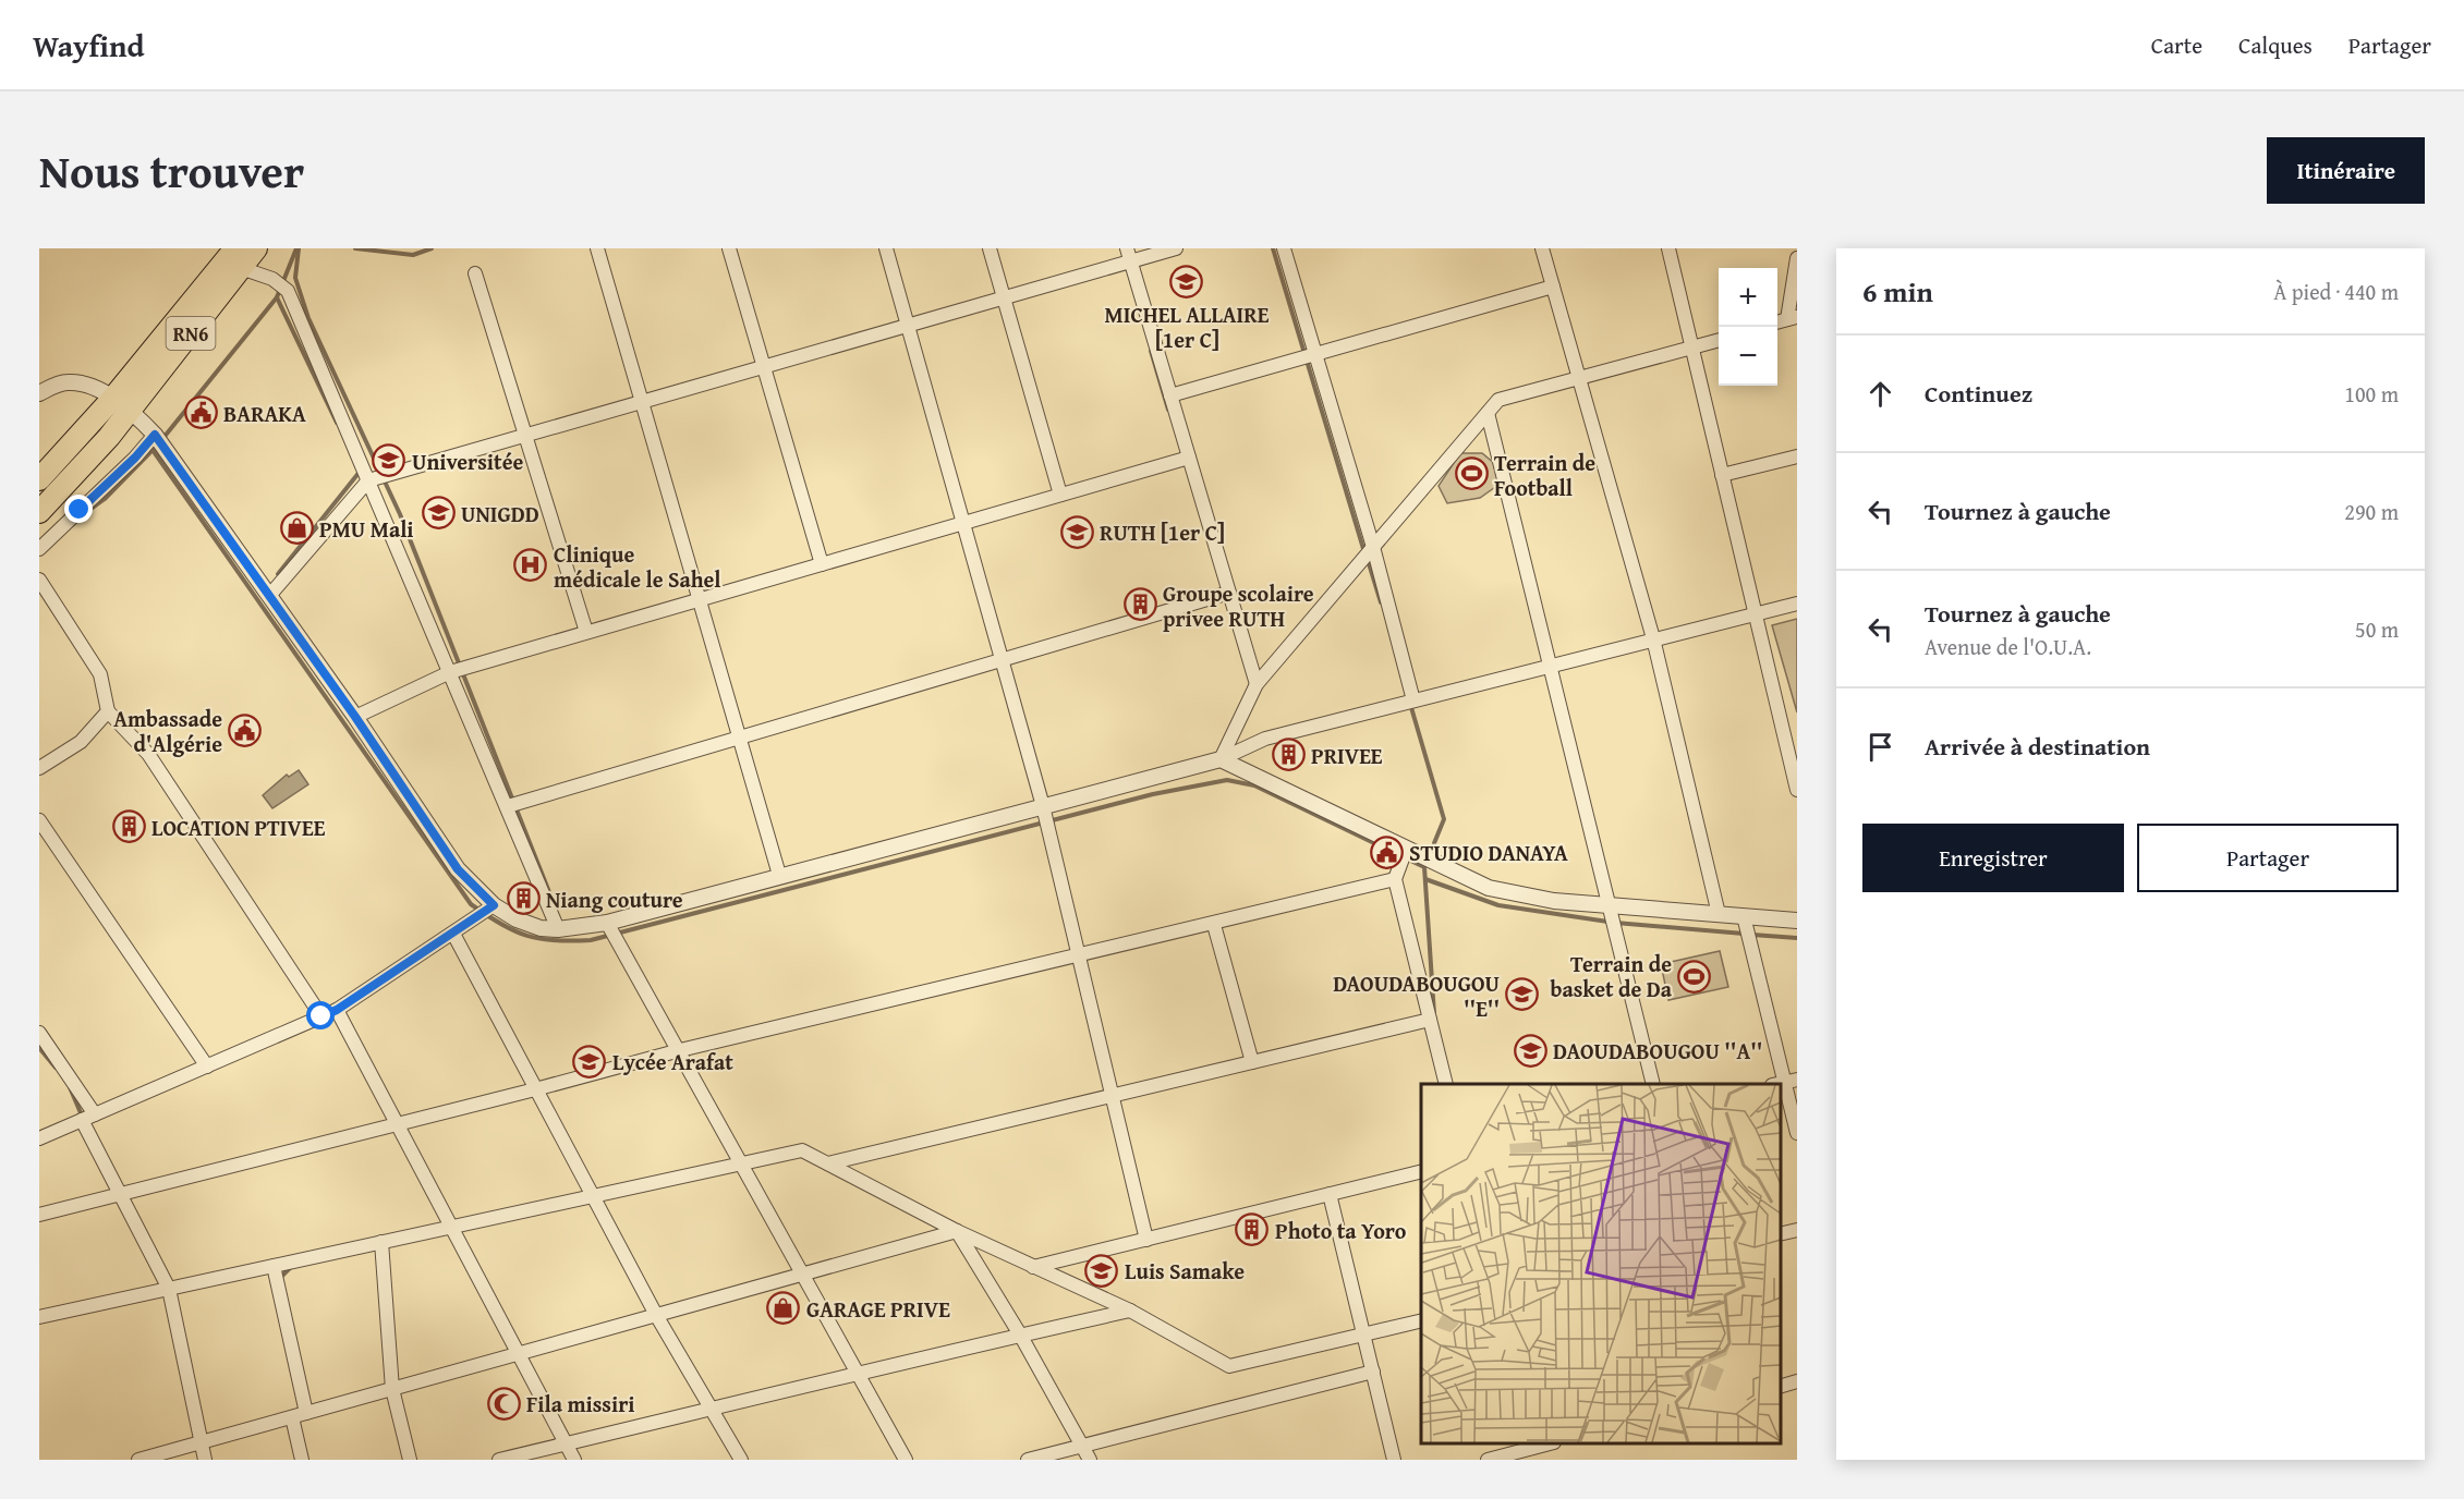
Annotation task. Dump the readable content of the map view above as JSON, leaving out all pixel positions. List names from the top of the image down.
{
  "streets": {
    "highway": ["RN6"]
  },
  "places": {
    "school or university": [
      "MICHEL ALLAIRE [1er C]",
      "Universitée",
      "UNIGDD",
      "RUTH [1er C]",
      "DAOUDABOUGOU ''E''",
      "DAOUDABOUGOU ''A''",
      "Lycée Arafat",
      "Luis Samake"
    ],
    "public building": ["BARAKA", "Ambassade d'Algérie", "STUDIO DANAYA"],
    "sports": ["Terrain de Football", "Terrain de basket de Da"],
    "shop": ["PMU Mali", "GARAGE PRIVE"],
    "hospital": ["Clinique médicale le Sahel"],
    "building": [
      "Groupe scolaire privee RUTH",
      "PRIVEE",
      "LOCATION PTIVEE",
      "Niang couture",
      "Photo ta Yoro"
    ],
    "mosque": ["Fila missiri"]
  },
  "page": {
    "header": "Wayfind",
    "nav": ["Carte", "Calques", "Partager"],
    "title": "Nous trouver",
    "buttons": [
      "Itinéraire",
      ["Enregistrer", "Partager"]
    ],
    "heading": ["6 min", "À pied · 440 m"],
    "map_buttons": ["+", "−"],
    "list": [
      ["Continuez", "100 m"],
      ["Tournez à gauche", "290 m"],
      ["Tournez à gauche", "Avenue de l'O.U.A.", "50 m"],
      "Arrivée à destination"
    ]
  }
}
